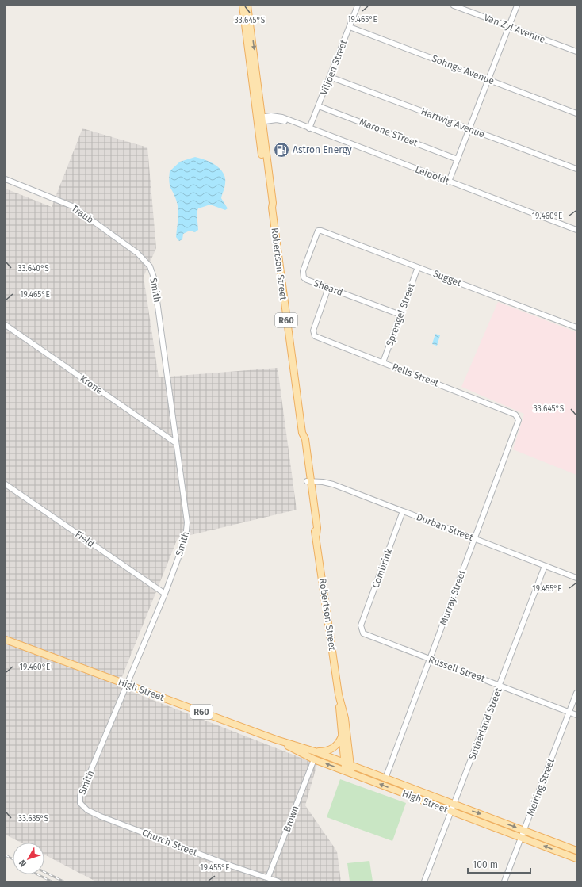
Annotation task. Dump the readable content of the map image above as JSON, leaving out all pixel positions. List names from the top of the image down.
{
  "streets": {
    "main road": ["Robertson Street", "R60", "High Street"],
    "street": [
      "Van Zyl Avenue",
      "Viljoen Street",
      "Sohnge Avenue",
      "Hartwig Avenue",
      "Marone STreet",
      "Leipoldt",
      "Traub",
      "Sugget",
      "Sheard",
      "Smith",
      "Sprengel Street",
      "Pells Street",
      "Krone",
      "Durban Street",
      "Field",
      "Combrink",
      "Murray Street",
      "Russell Street",
      "Sutherland Street",
      "Meiring Street",
      "Brown",
      "Church Street"
    ]
  },
  "crossings": [
    ["Viljoen Street", "Sohnge Avenue"],
    ["Viljoen Street", "Hartwig Avenue"],
    ["Viljoen Street", "Marone STreet"],
    ["Viljoen Street", "Leipoldt"],
    ["Leipoldt", "Robertson Street"],
    ["Traub", "Smith"],
    ["Robertson Street", "Durban Street"],
    ["Robertson Street", "High Street"],
    ["Sugget", "Sheard"],
    ["Sugget", "Sprengel Street"],
    ["Sheard", "Sprengel Street"],
    ["Sheard", "Pells Street"],
    ["Smith", "Krone"],
    ["Smith", "Field"],
    ["Smith", "High Street"],
    ["Smith", "Church Street"],
    ["Sprengel Street", "Pells Street"],
    ["Pells Street", "Murray Street"],
    ["Durban Street", "Combrink"],
    ["Durban Street", "Murray Street"],
    ["Durban Street", "Sutherland Street"],
    ["Combrink", "Russell Street"],
    ["Murray Street", "Russell Street"],
    ["Murray Street", "High Street"],
    ["Russell Street", "Sutherland Street"],
    ["Russell Street", "Meiring Street"],
    ["High Street", "Sutherland Street"],
    ["High Street", "Meiring Street"],
    ["High Street", "Brown"],
    ["Brown", "Church Street"]
  ],
  "places": {
    "fuel station": ["Astron Energy"]
  },
  "scale_bar": "100 m",
  "north": "bottom left",
  "coordinates": [
    "19.465°E",
    "33.645°S",
    "19.460°E",
    "33.640°S",
    "19.455°E",
    "33.635°S"
  ]
}
